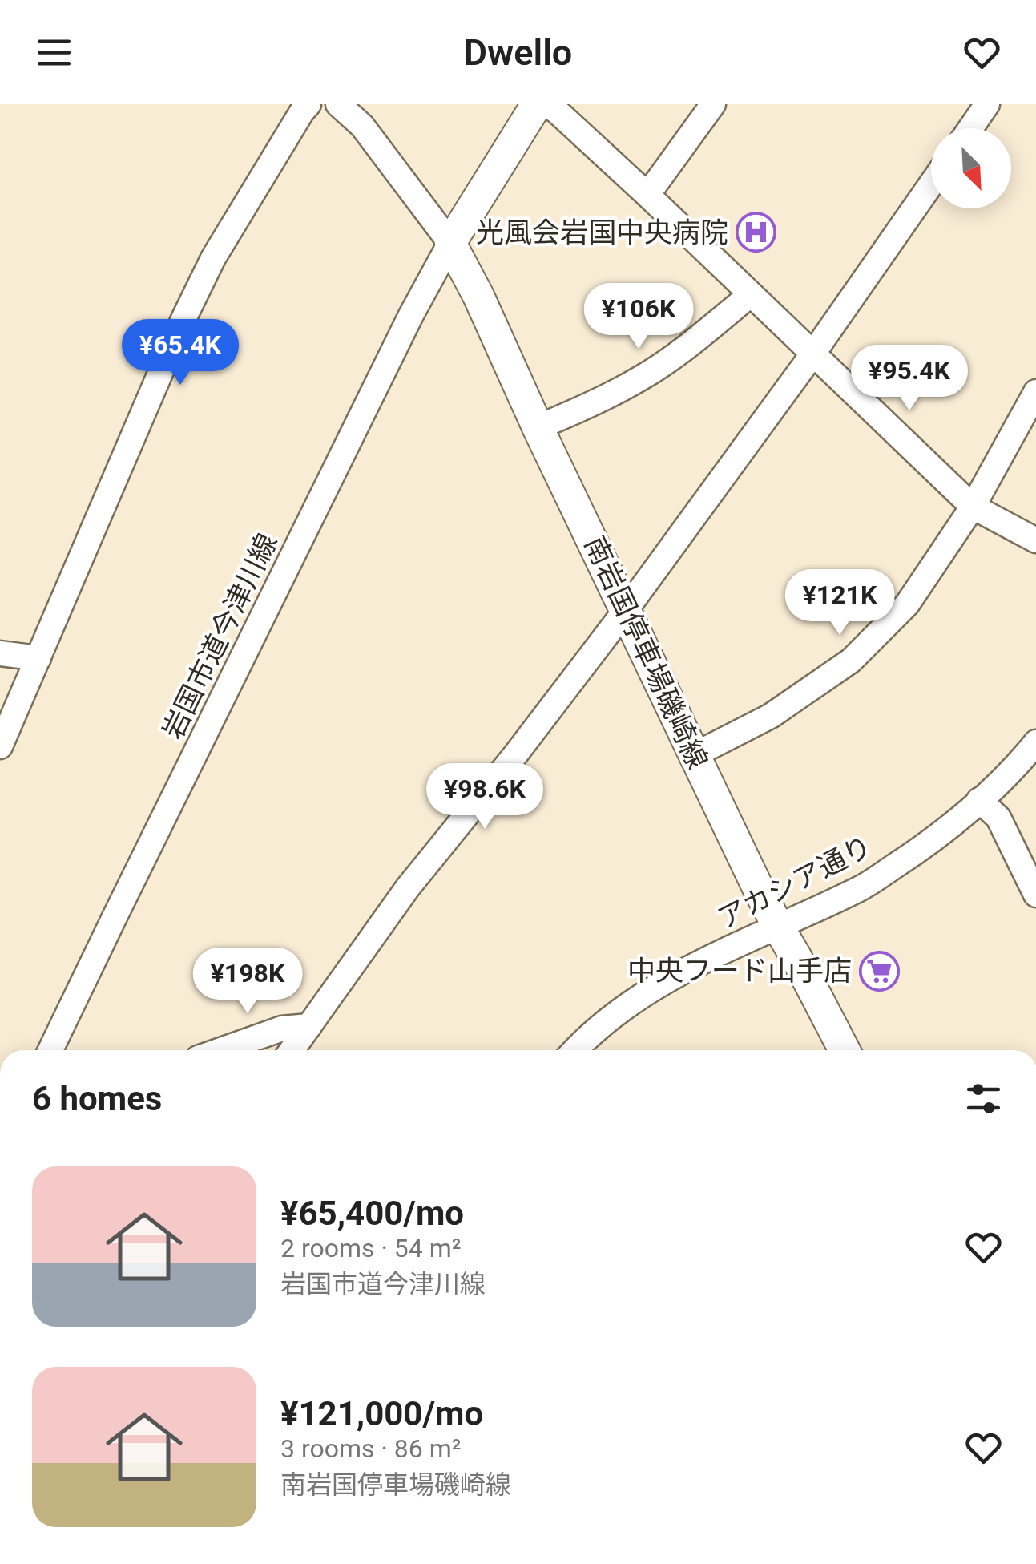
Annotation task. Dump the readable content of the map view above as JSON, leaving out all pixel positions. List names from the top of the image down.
{
  "streets": {
    "main road": ["南岩国停車場磯崎線"],
    "street": ["岩国市道今津川線", "アカシア通り"]
  },
  "crossings": [
    ["岩国市道今津川線", "南岩国停車場磯崎線"],
    ["南岩国停車場磯崎線", "アカシア通り"]
  ],
  "places": {
    "hospital": ["光風会岩国中央病院"],
    "supermarket": ["中央フード山手店"]
  },
  "north": "bottom right",
  "page": {
    "header": "Dwello",
    "price": [
      "¥106K",
      "¥65.4K",
      "¥95.4K",
      "¥121K",
      "¥98.6K",
      "¥198K"
    ],
    "heading": "6 homes",
    "list": [
      {
        "name": "¥65,400/mo",
        "note": "2 rooms · 54 m² · 岩国市道今津川線"
      },
      {
        "name": "¥121,000/mo",
        "note": "3 rooms · 86 m² · 南岩国停車場磯崎線"
      }
    ]
  }
}
